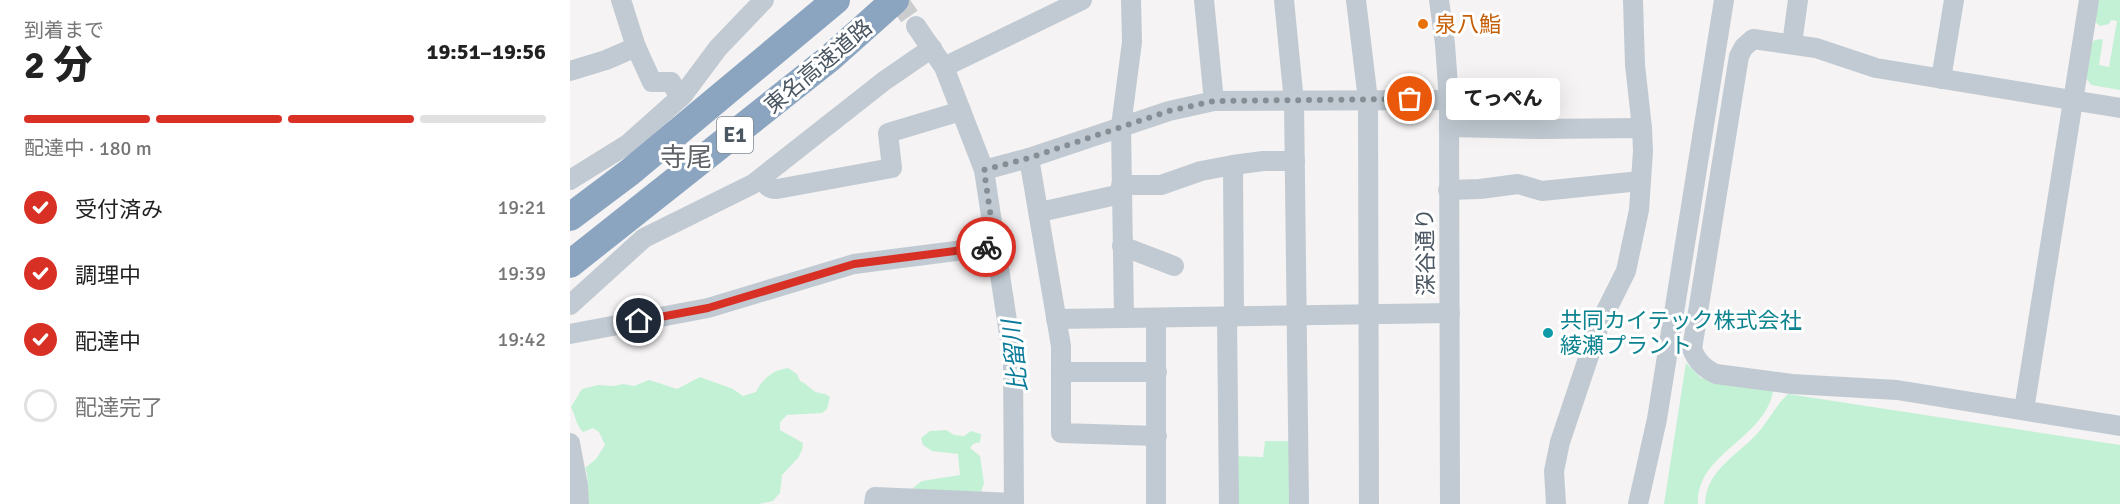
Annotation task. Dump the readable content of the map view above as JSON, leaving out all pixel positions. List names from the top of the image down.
{
  "streets": {
    "highway": ["東名高速道路", "E1"],
    "street": ["深谷通り"]
  },
  "districts": ["寺尾"],
  "water": ["比留川"],
  "places": ["泉八鮨", "てっぺん", "共同カイテック株式会社 綾瀬プラント"],
  "page": {
    "heading": ["2 分", "到着まで", "19:51–19:56"],
    "bubble": "てっぺん",
    "bar": "配達中 · 180 m",
    "list": [
      ["受付済み", "19:21"],
      ["調理中", "19:39"],
      ["配達中", "19:42"],
      "配達完了"
    ]
  }
}
